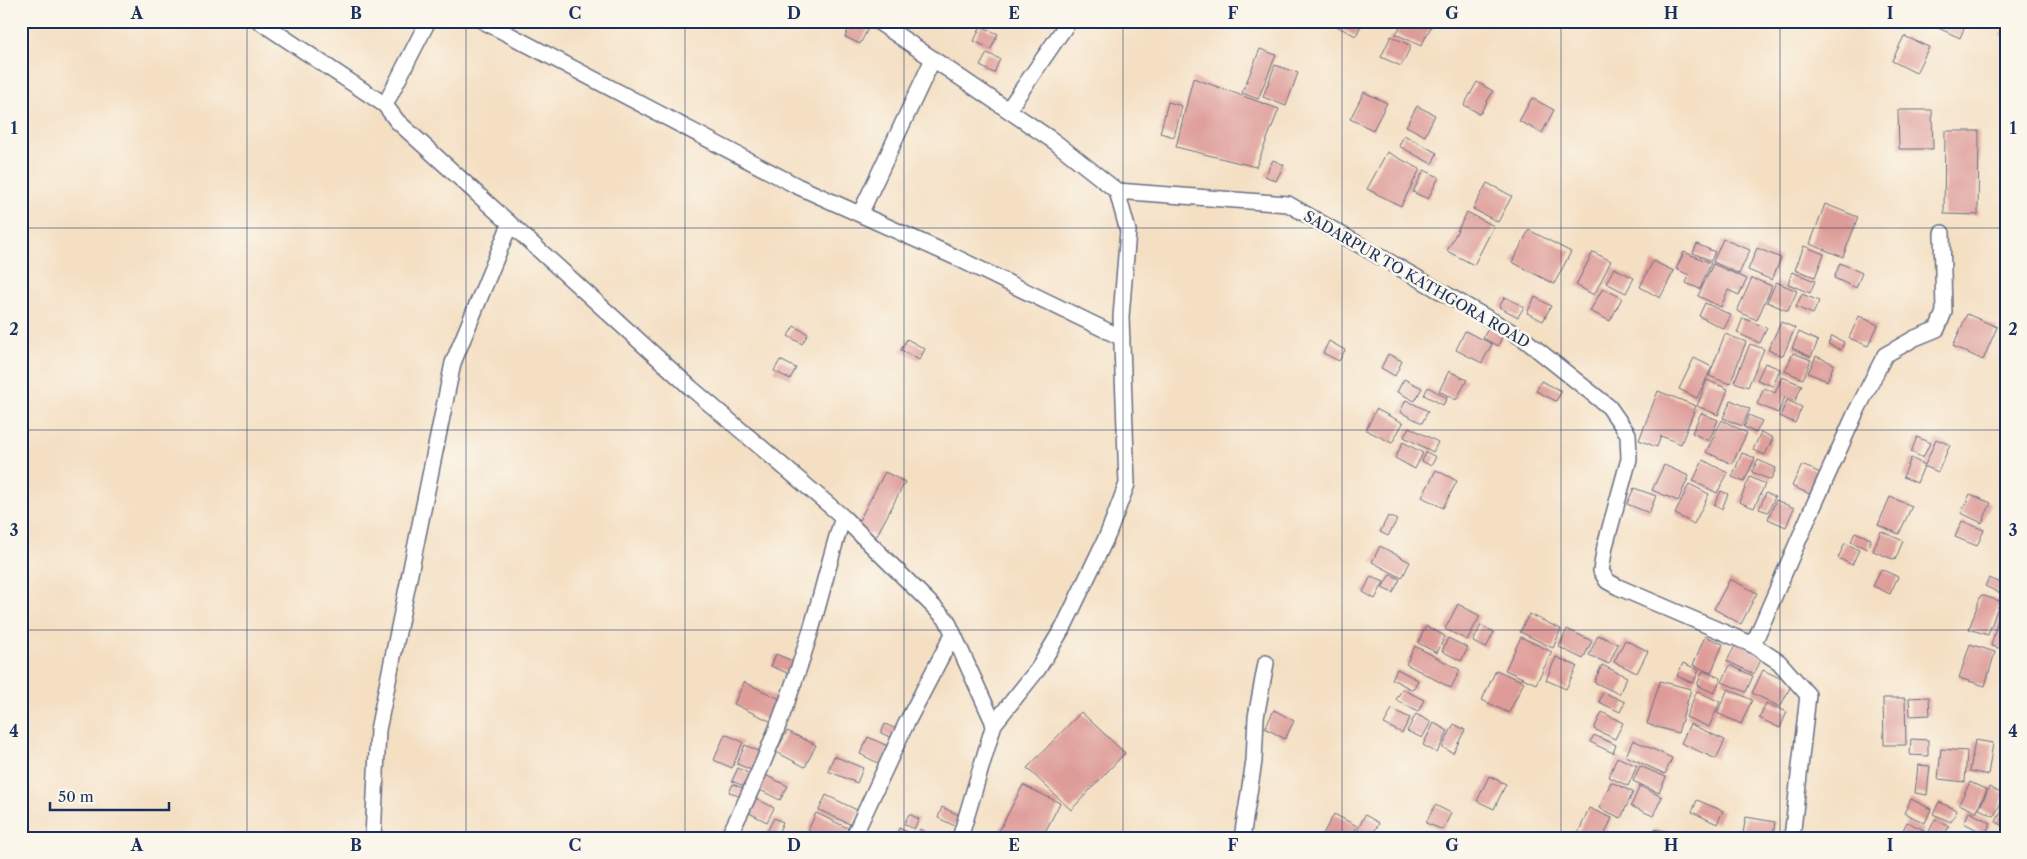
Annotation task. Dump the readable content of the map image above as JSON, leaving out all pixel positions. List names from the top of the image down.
{
  "streets": {
    "street": ["SADARPUR TO KATHGORA ROAD"]
  },
  "scale_bar": "50 m",
  "grid": {
    "columns": [
      "A",
      "B",
      "C",
      "D",
      "E",
      "F",
      "G",
      "H",
      "I"
    ],
    "rows": [
      "1",
      "2",
      "3",
      "4"
    ]
  }
}
